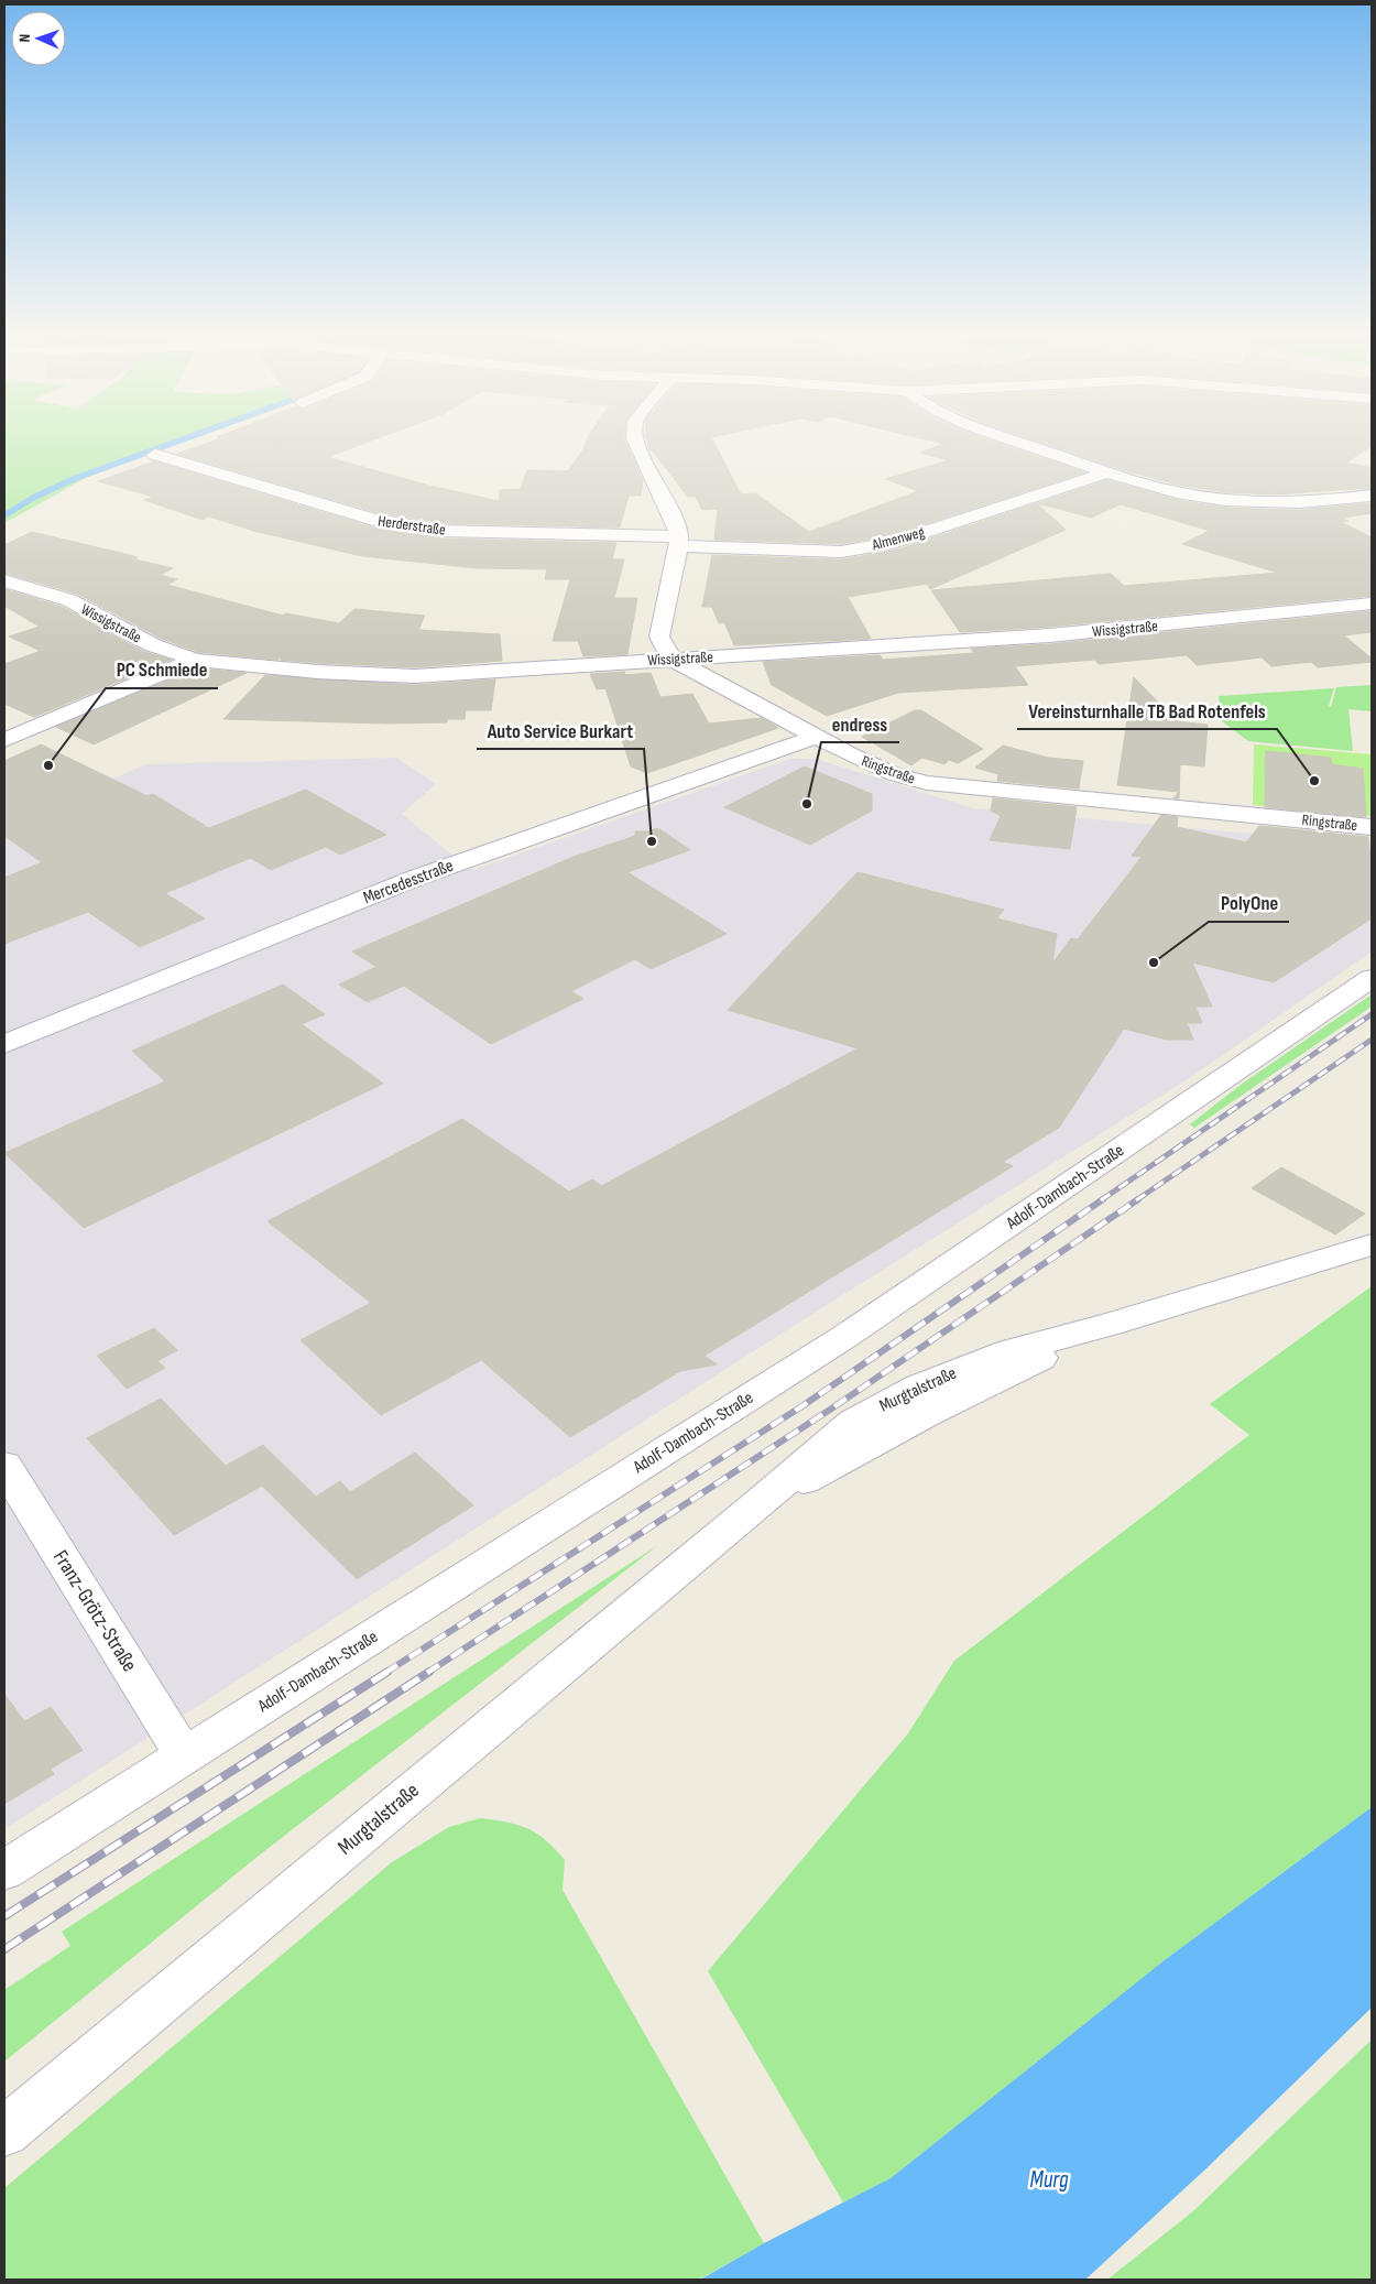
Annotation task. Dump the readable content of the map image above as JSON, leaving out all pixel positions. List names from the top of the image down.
{
  "streets": {
    "street": [
      "Herderstraße",
      "Almenweg",
      "Wissigstraße",
      "Ringstraße",
      "Mercedesstraße",
      "Adolf-Dambach-Straße",
      "Murgtalstraße",
      "Franz-Grötz-Straße"
    ]
  },
  "crossings": [
    ["Herderstraße", "Almenweg"],
    ["Wissigstraße", "Ringstraße"],
    ["Ringstraße", "Mercedesstraße"],
    ["Adolf-Dambach-Straße", "Franz-Grötz-Straße"]
  ],
  "water": ["Murg"],
  "places": [
    "PC Schmiede",
    "Vereinsturnhalle TB Bad Rotenfels",
    "endress",
    "Auto Service Burkart",
    "PolyOne"
  ],
  "north": "left"
}
